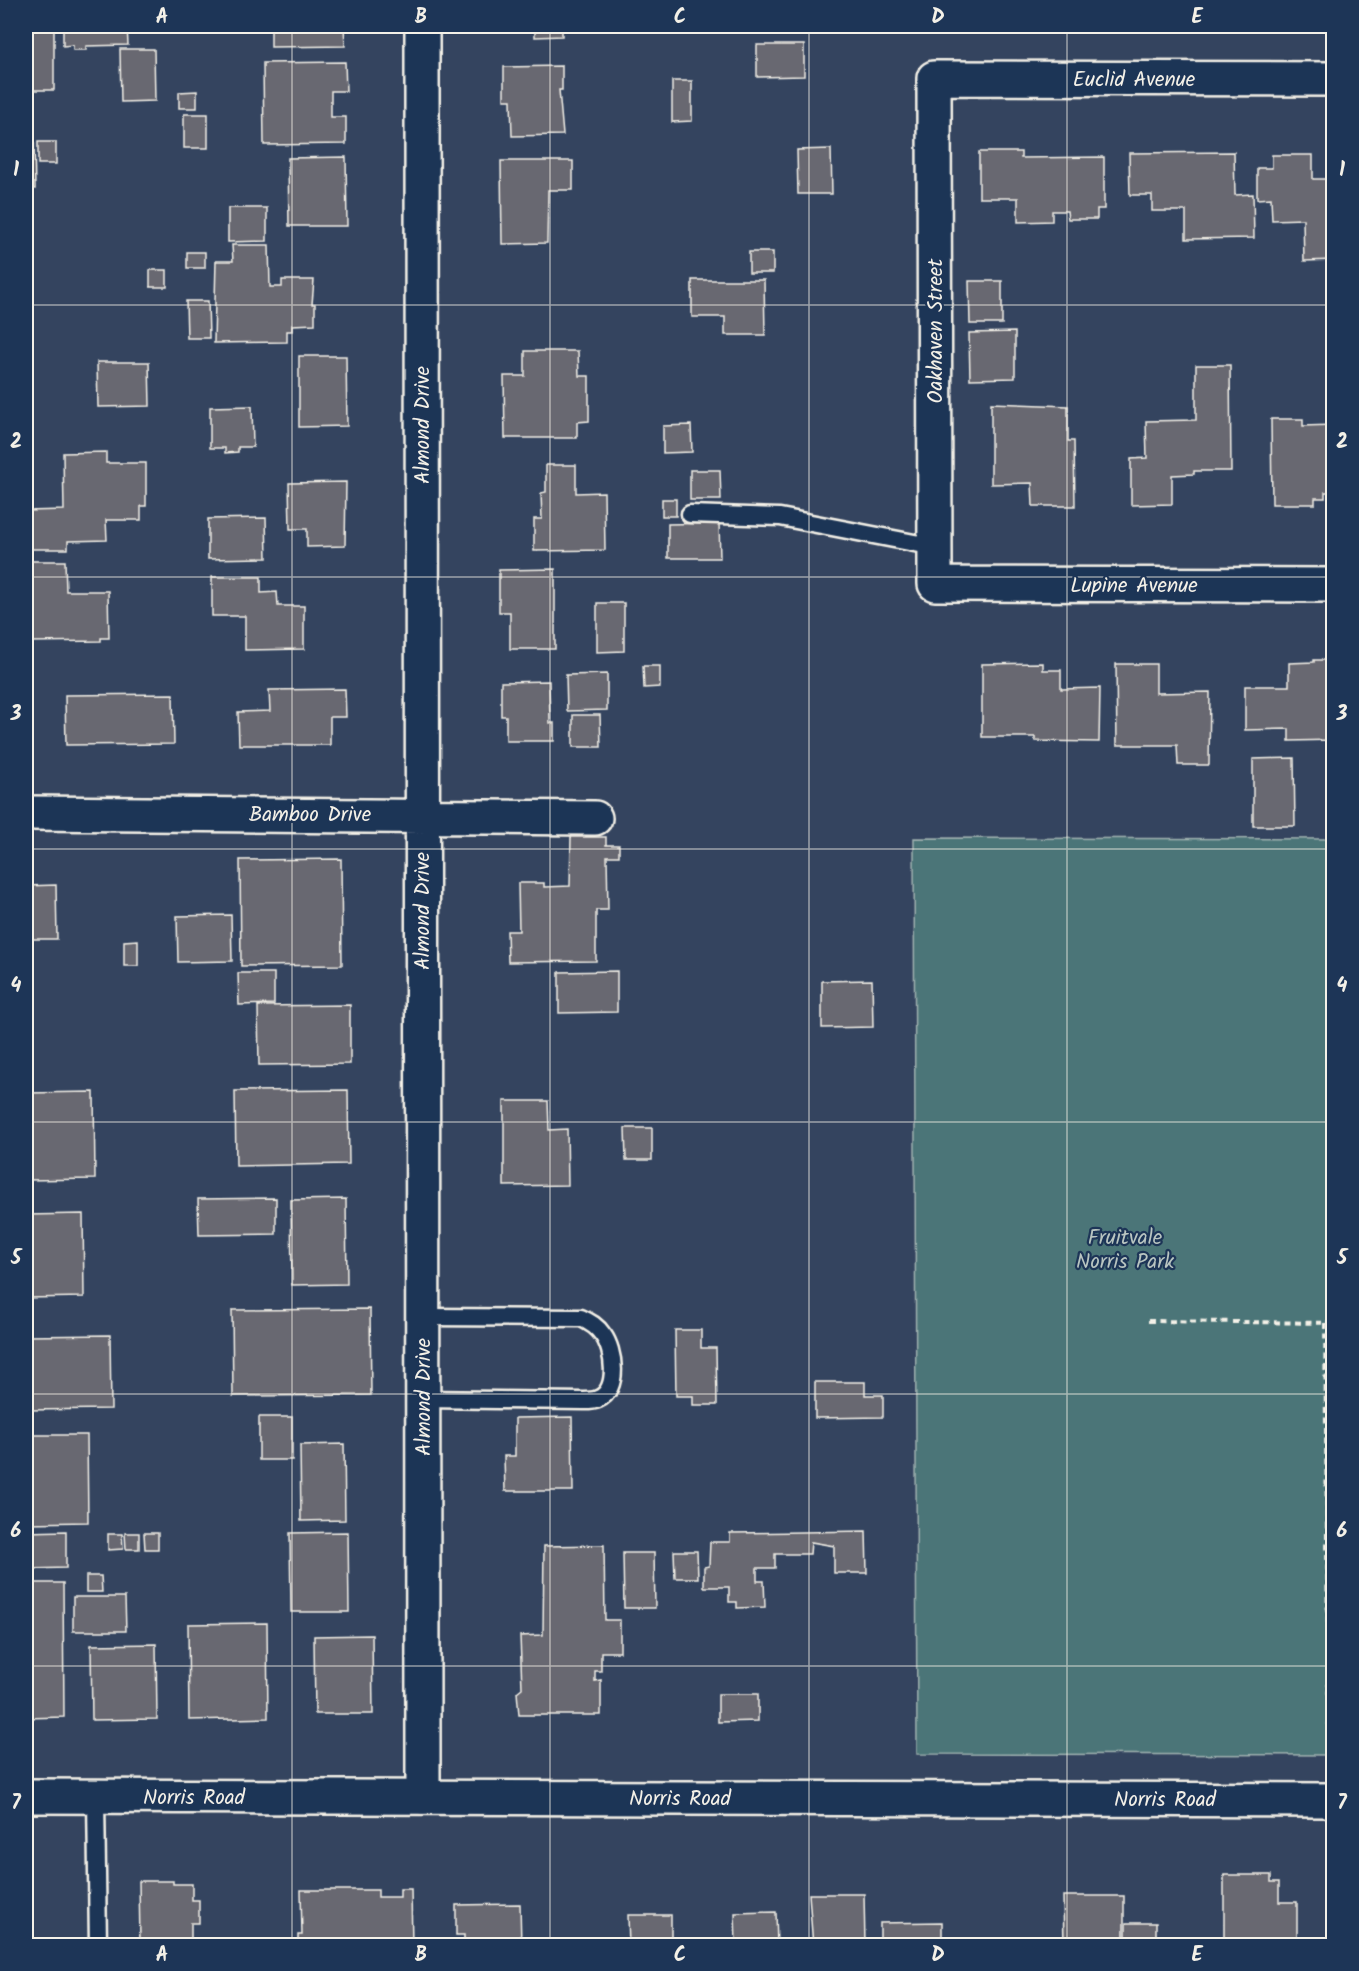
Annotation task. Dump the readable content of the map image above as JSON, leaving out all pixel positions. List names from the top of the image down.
{
  "streets": {
    "street": [
      "Euclid Avenue",
      "Oakhaven Street",
      "Almond Drive",
      "Lupine Avenue",
      "Bamboo Drive",
      "Norris Road"
    ]
  },
  "crossings": [
    ["Euclid Avenue", "Oakhaven Street"],
    ["Oakhaven Street", "Lupine Avenue"],
    ["Almond Drive", "Bamboo Drive"],
    ["Almond Drive", "Norris Road"]
  ],
  "parks": ["Fruitvale Norris Park"],
  "grid": {
    "columns": [
      "A",
      "B",
      "C",
      "D",
      "E"
    ],
    "rows": [
      "1",
      "2",
      "3",
      "4",
      "5",
      "6",
      "7"
    ]
  }
}
